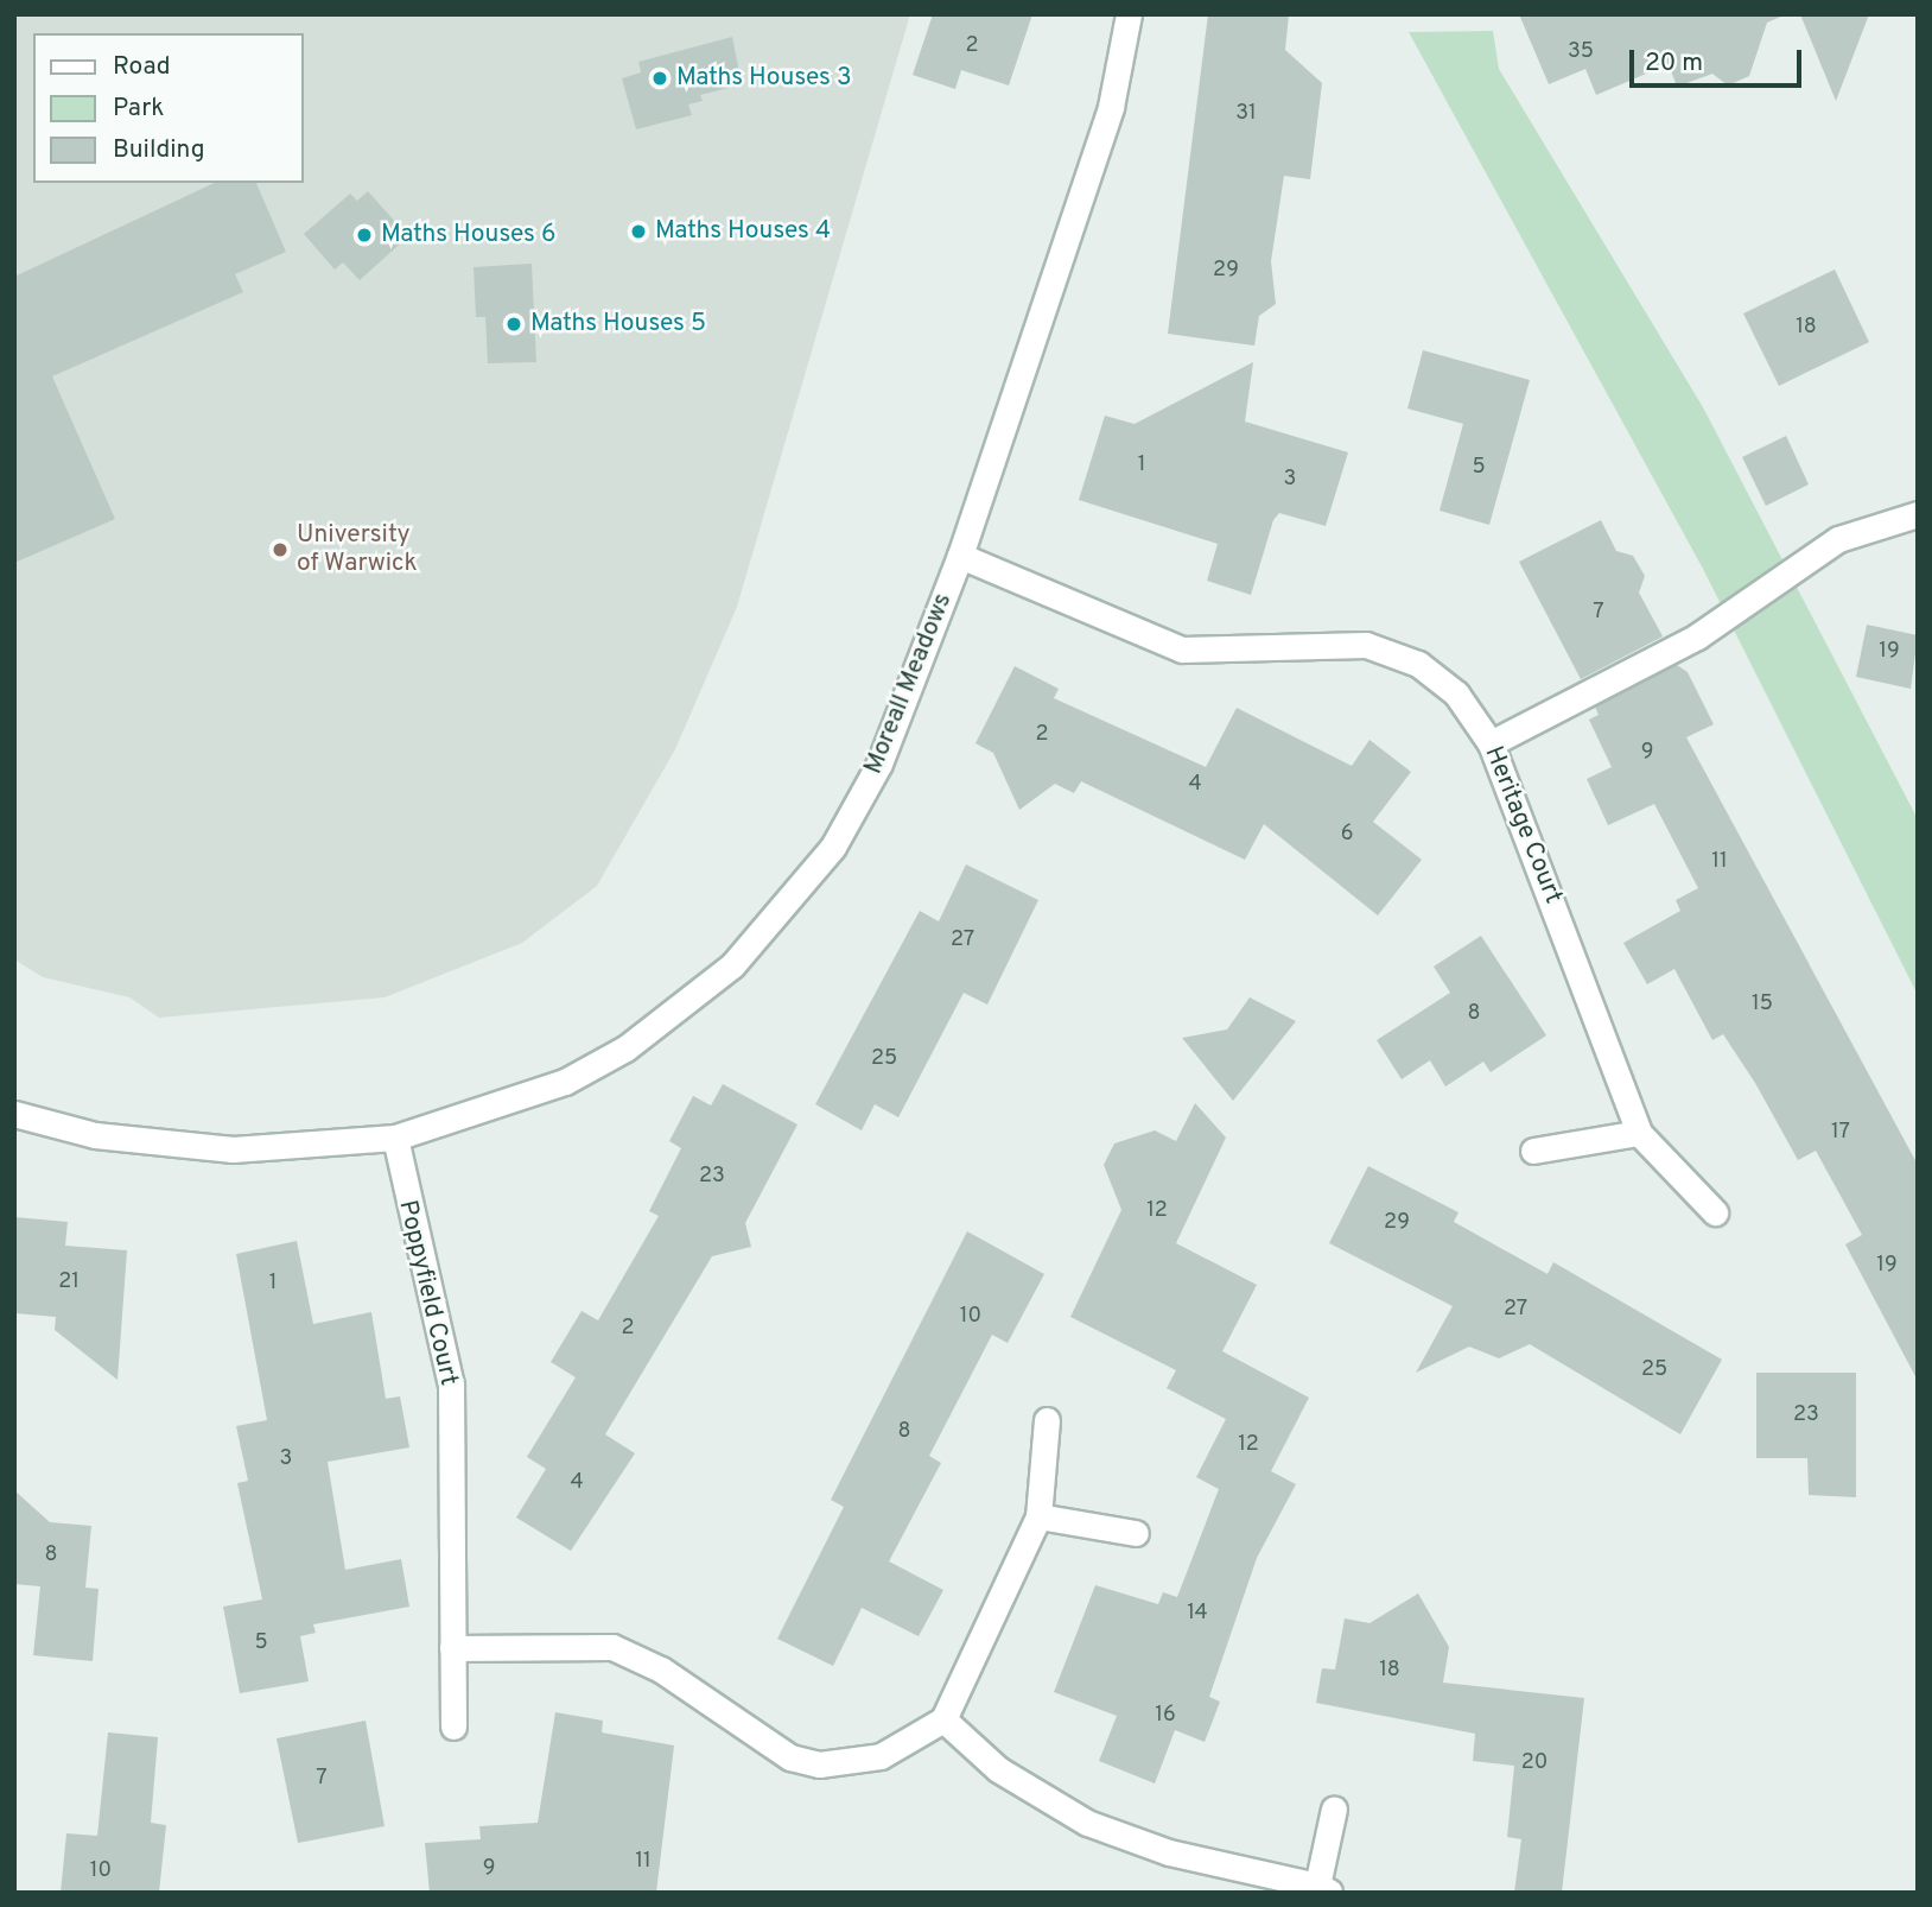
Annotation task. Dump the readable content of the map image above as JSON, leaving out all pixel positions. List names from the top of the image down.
{
  "streets": {
    "street": ["Moreall Meadows", "Heritage Court", "Poppyfield Court"]
  },
  "crossings": [
    ["Moreall Meadows", "Heritage Court"],
    ["Moreall Meadows", "Poppyfield Court"]
  ],
  "places": [
    "Maths Houses 3",
    "Maths Houses 4",
    "Maths Houses 6",
    "Maths Houses 5",
    "University of Warwick"
  ],
  "house_numbers": [
    "2",
    "35",
    "31",
    "29",
    "18",
    "1",
    "5",
    "3",
    "7",
    "19",
    "2",
    "9",
    "4",
    "6",
    "11",
    "27",
    "15",
    "8",
    "25",
    "17",
    "23",
    "12",
    "29",
    "19",
    "21",
    "1",
    "27",
    "10",
    "2",
    "25",
    "23",
    "8",
    "12",
    "3",
    "4",
    "8",
    "14",
    "5",
    "18",
    "16",
    "20",
    "7",
    "11",
    "9",
    "10"
  ],
  "legend": ["Road", "Park", "Building"],
  "scale_bar": "20 m"
}
